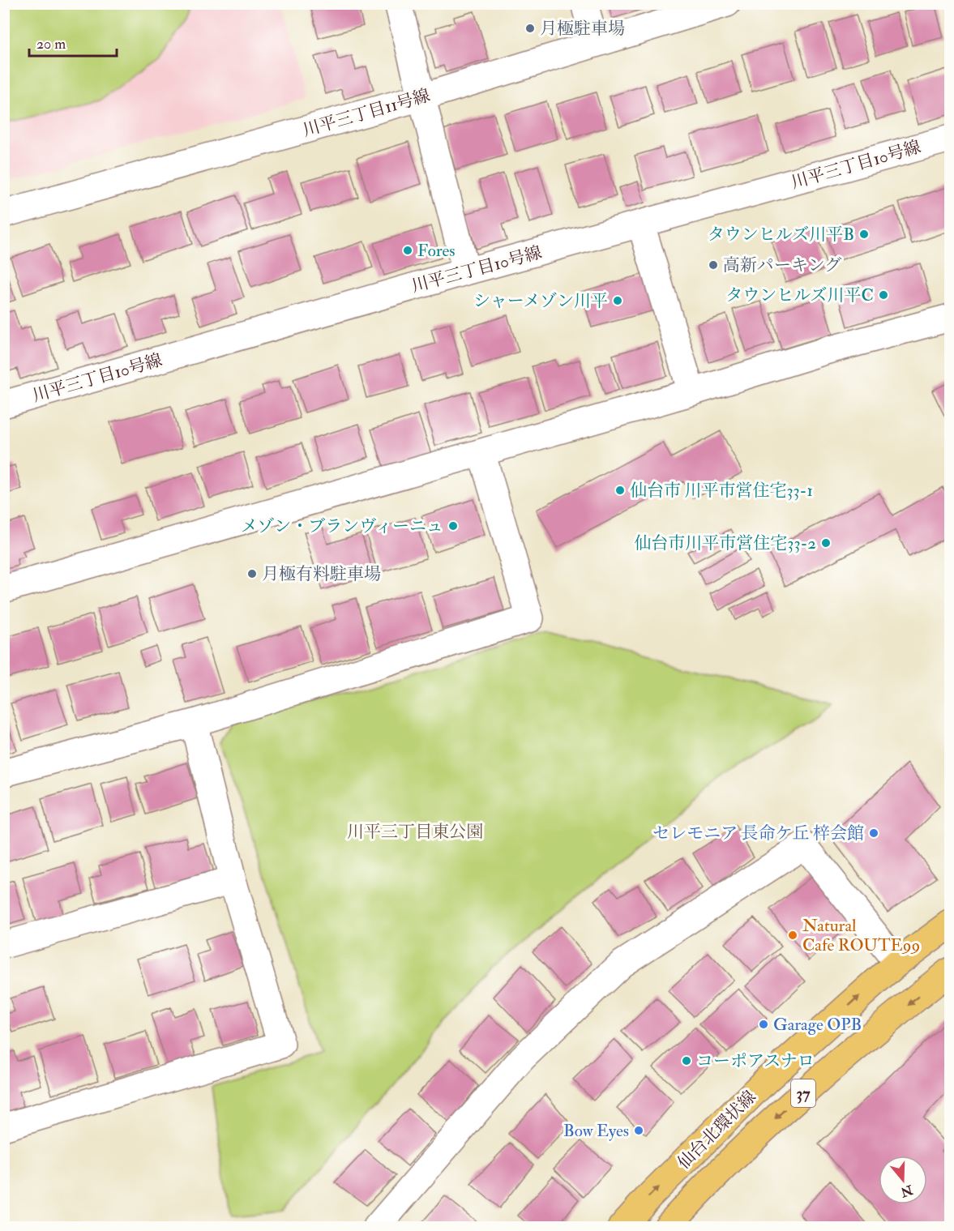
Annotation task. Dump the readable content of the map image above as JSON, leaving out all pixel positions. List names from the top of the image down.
{
  "streets": {
    "main road": ["37", "仙台北環状線"],
    "street": ["川平三丁目11号線", "川平三丁目10号線"]
  },
  "parks": ["川平三丁目東公園"],
  "places": [
    "月極駐車場",
    "タウンヒルズ川平B",
    "Fores",
    "高新パーキング",
    "タウンヒルズ川平C",
    "シャーメゾン川平",
    "仙台市 川平市営住宅33-1",
    "メゾン・ブランヴィーニュ",
    "仙台市川平市営住宅33-2",
    "月極有料駐車場",
    "セレモニア 長命ケ丘 梓会館",
    "Natural Cafe ROUTE99",
    "Garage OPB",
    "コーポアスナロ",
    "Bow Eyes"
  ],
  "scale_bar": "20 m",
  "north": "bottom"
}
